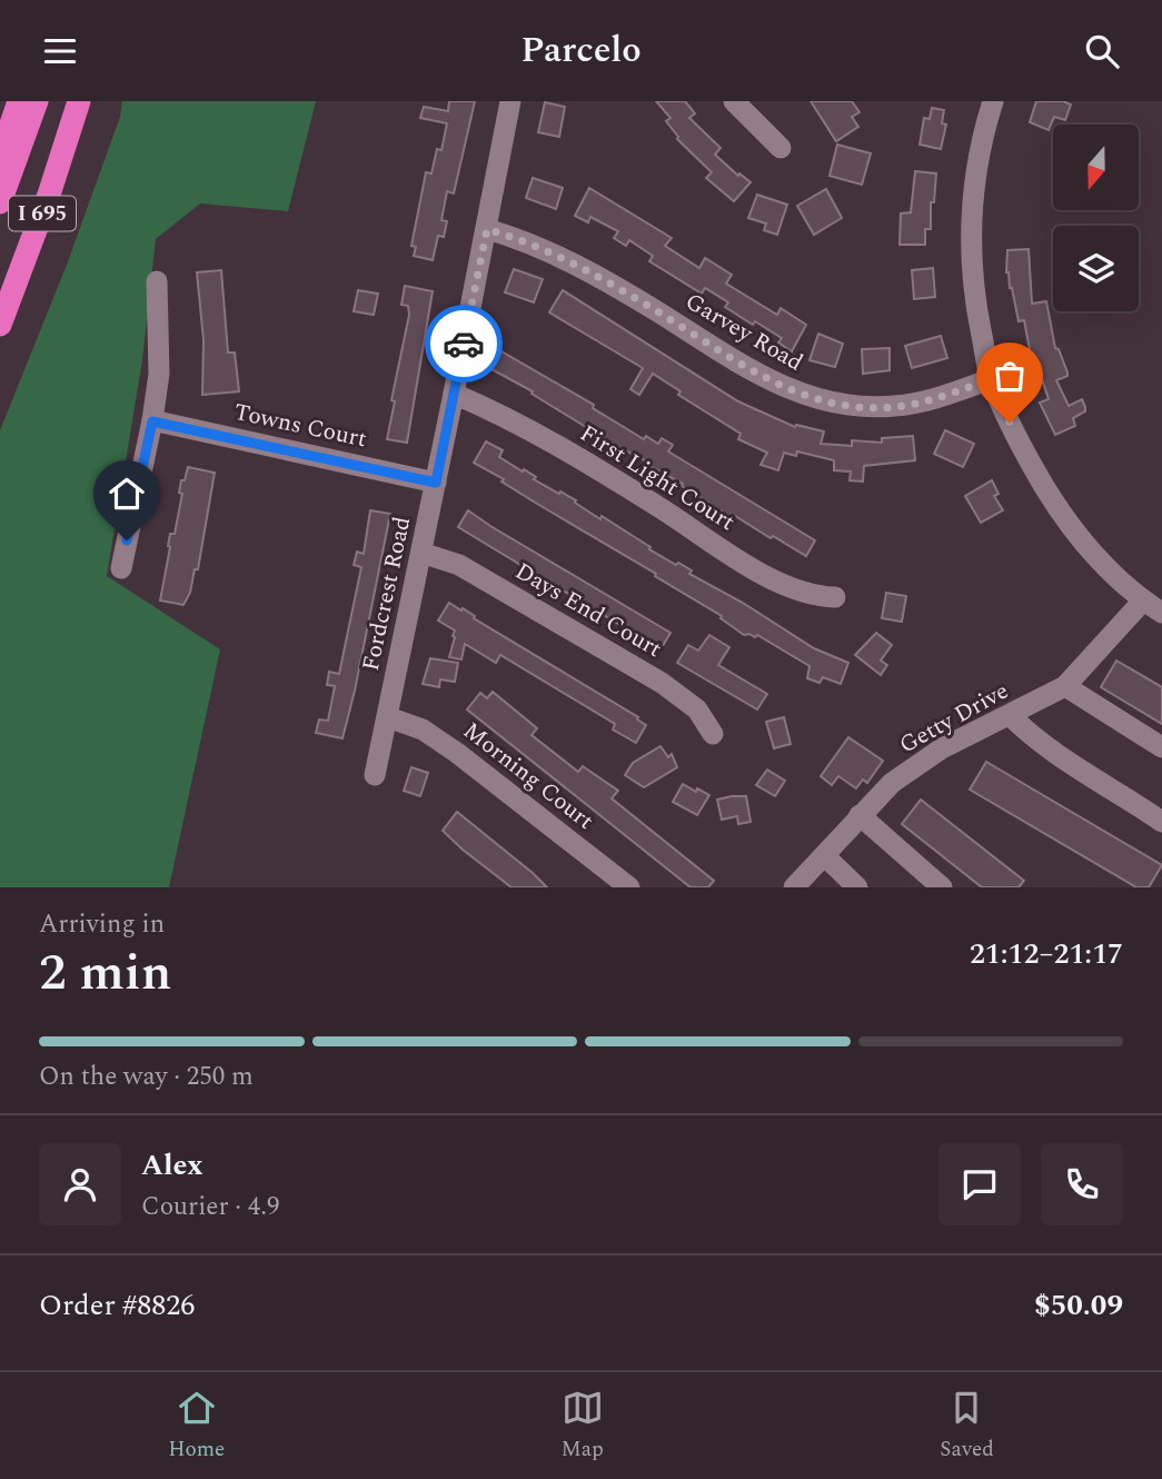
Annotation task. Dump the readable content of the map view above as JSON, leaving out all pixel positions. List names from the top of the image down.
{
  "streets": {
    "highway": ["I 695"],
    "street": [
      "Garvey Road",
      "Towns Court",
      "First Light Court",
      "Fordcrest Road",
      "Days End Court",
      "Getty Drive",
      "Morning Court"
    ]
  },
  "crossings": [
    ["Garvey Road", "Fordcrest Road"],
    ["Towns Court", "Fordcrest Road"],
    ["First Light Court", "Fordcrest Road"],
    ["Fordcrest Road", "Days End Court"],
    ["Fordcrest Road", "Morning Court"]
  ],
  "north": "bottom",
  "page": {
    "header": "Parcelo",
    "heading": ["2 min", "Arriving in", "21:12–21:17"],
    "panel": [
      "Alex",
      "Courier · 4.9",
      "Order #8826",
      "$50.09"
    ],
    "bar": "On the way · 250 m",
    "tabs": ["Home", "Map", "Saved"]
  }
}
